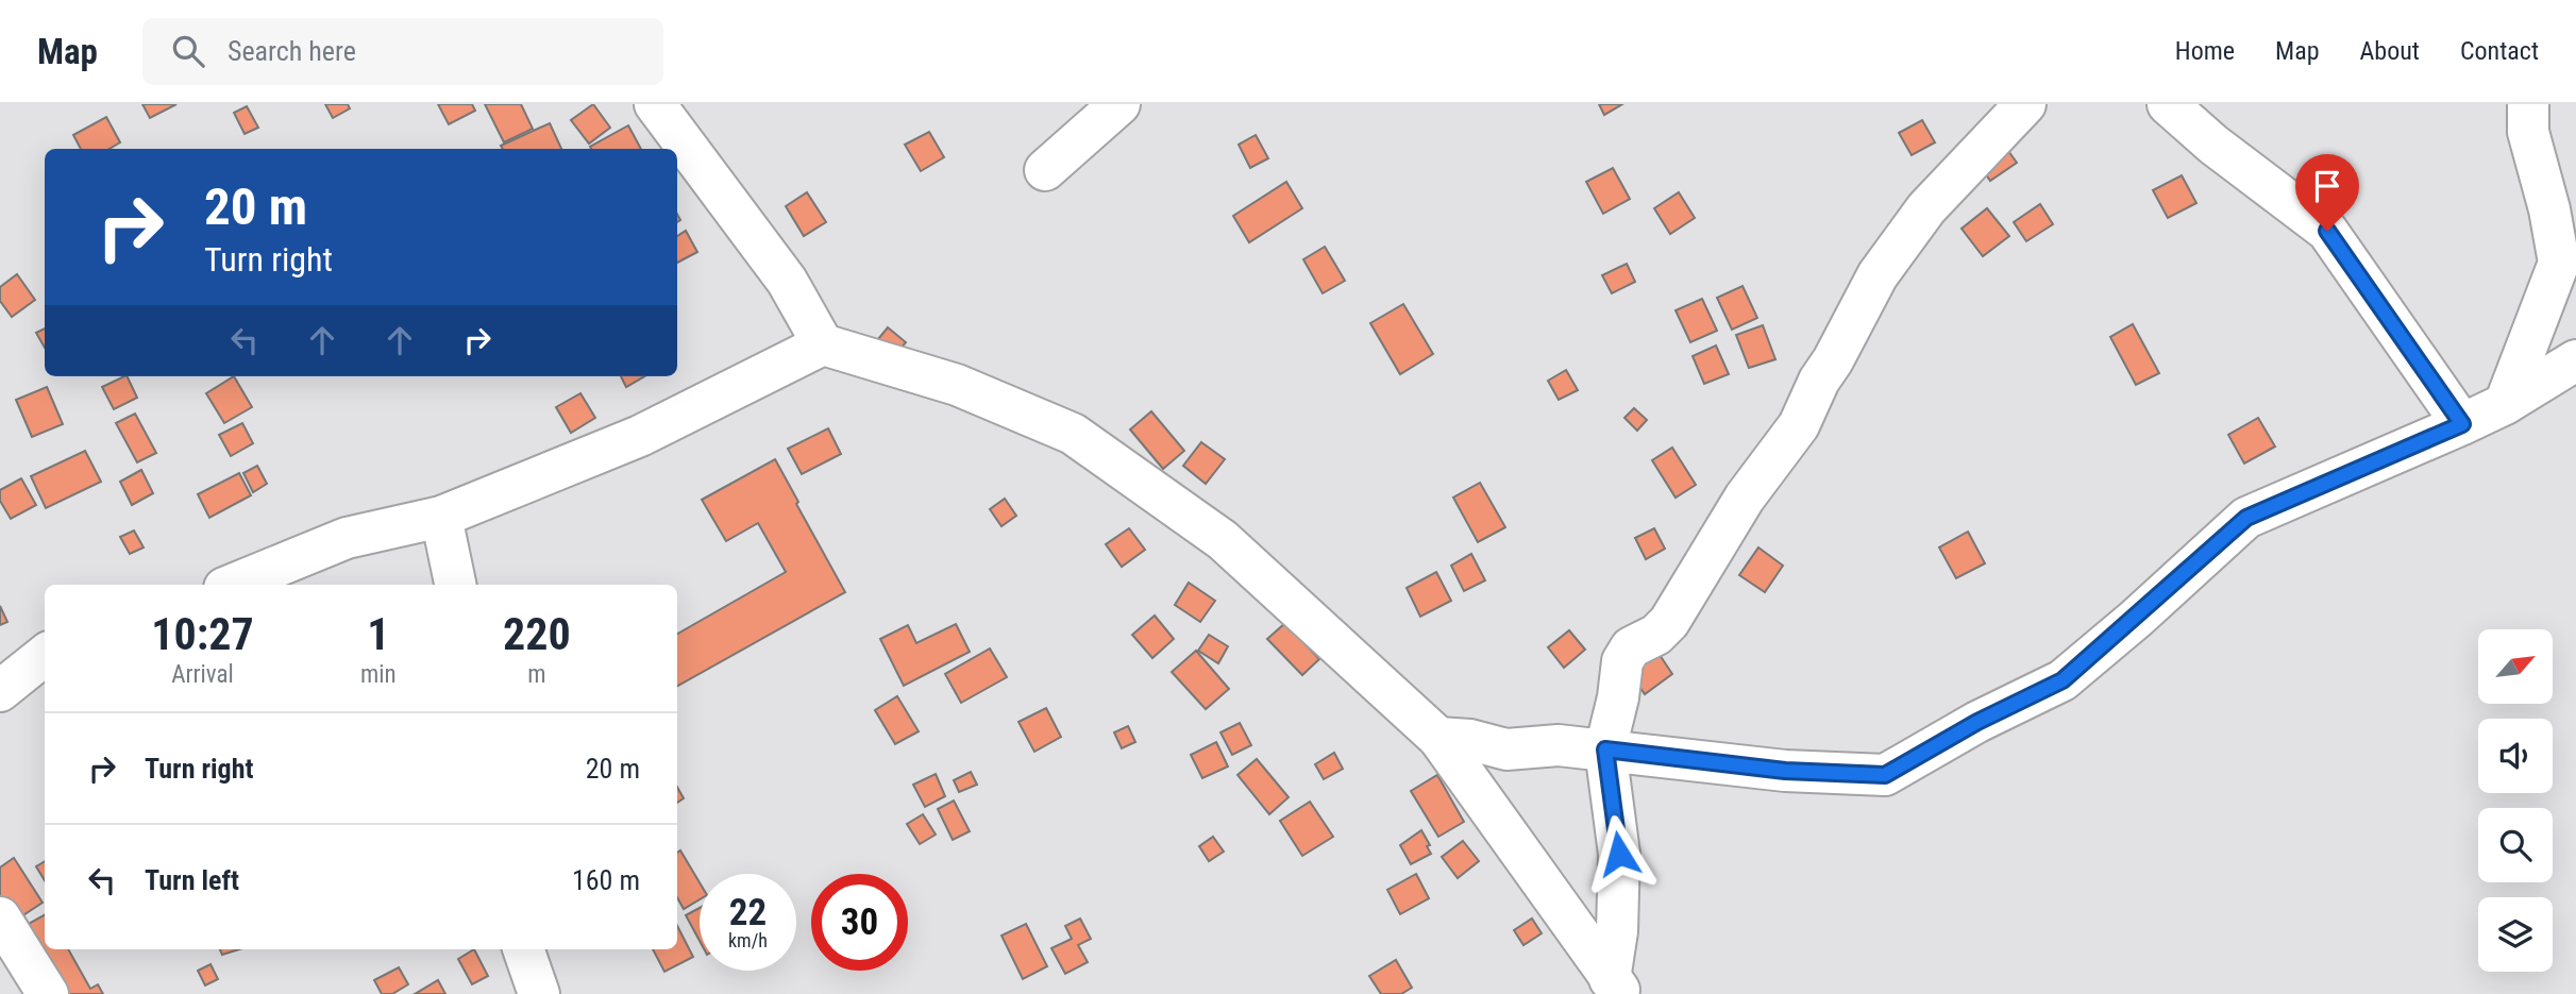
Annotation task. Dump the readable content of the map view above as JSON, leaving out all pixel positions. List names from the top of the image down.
{
  "north": "top right",
  "page": {
    "header": "Map",
    "search": "Search here",
    "nav": [
      "Home",
      "Map",
      "About",
      "Contact"
    ],
    "turn": ["20 m", "Turn right"],
    "eta": [
      "10:27",
      "Arrival",
      "1",
      "min",
      "220",
      "m"
    ],
    "list": [
      {
        "name": "Turn right",
        "value": "20 m"
      },
      {
        "name": "Turn left",
        "value": "160 m"
      }
    ],
    "speed": "22 km/h",
    "limit": "30"
  }
}
